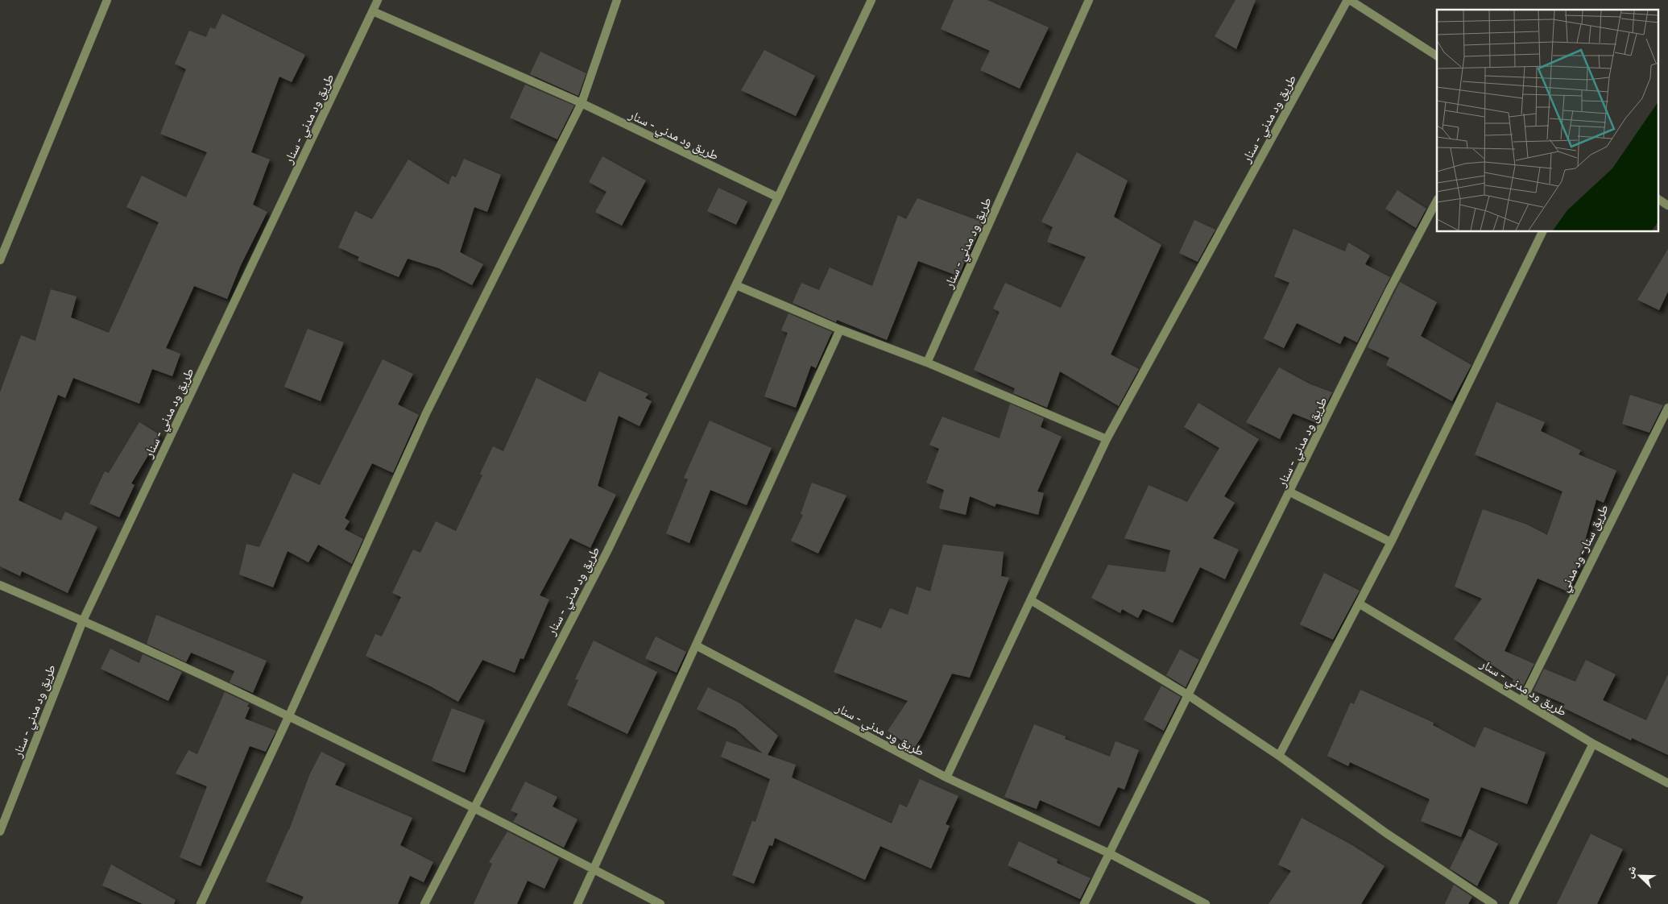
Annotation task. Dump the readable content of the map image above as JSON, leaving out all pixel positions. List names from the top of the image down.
{
  "streets": {
    "street": ["طريق ود مدني - سنار", "طريق سنار- ود مدني"]
  },
  "crossings": [
    ["طريق ود مدني - سنار", "طريق سنار- ود مدني"]
  ],
  "north": "top left"
}
